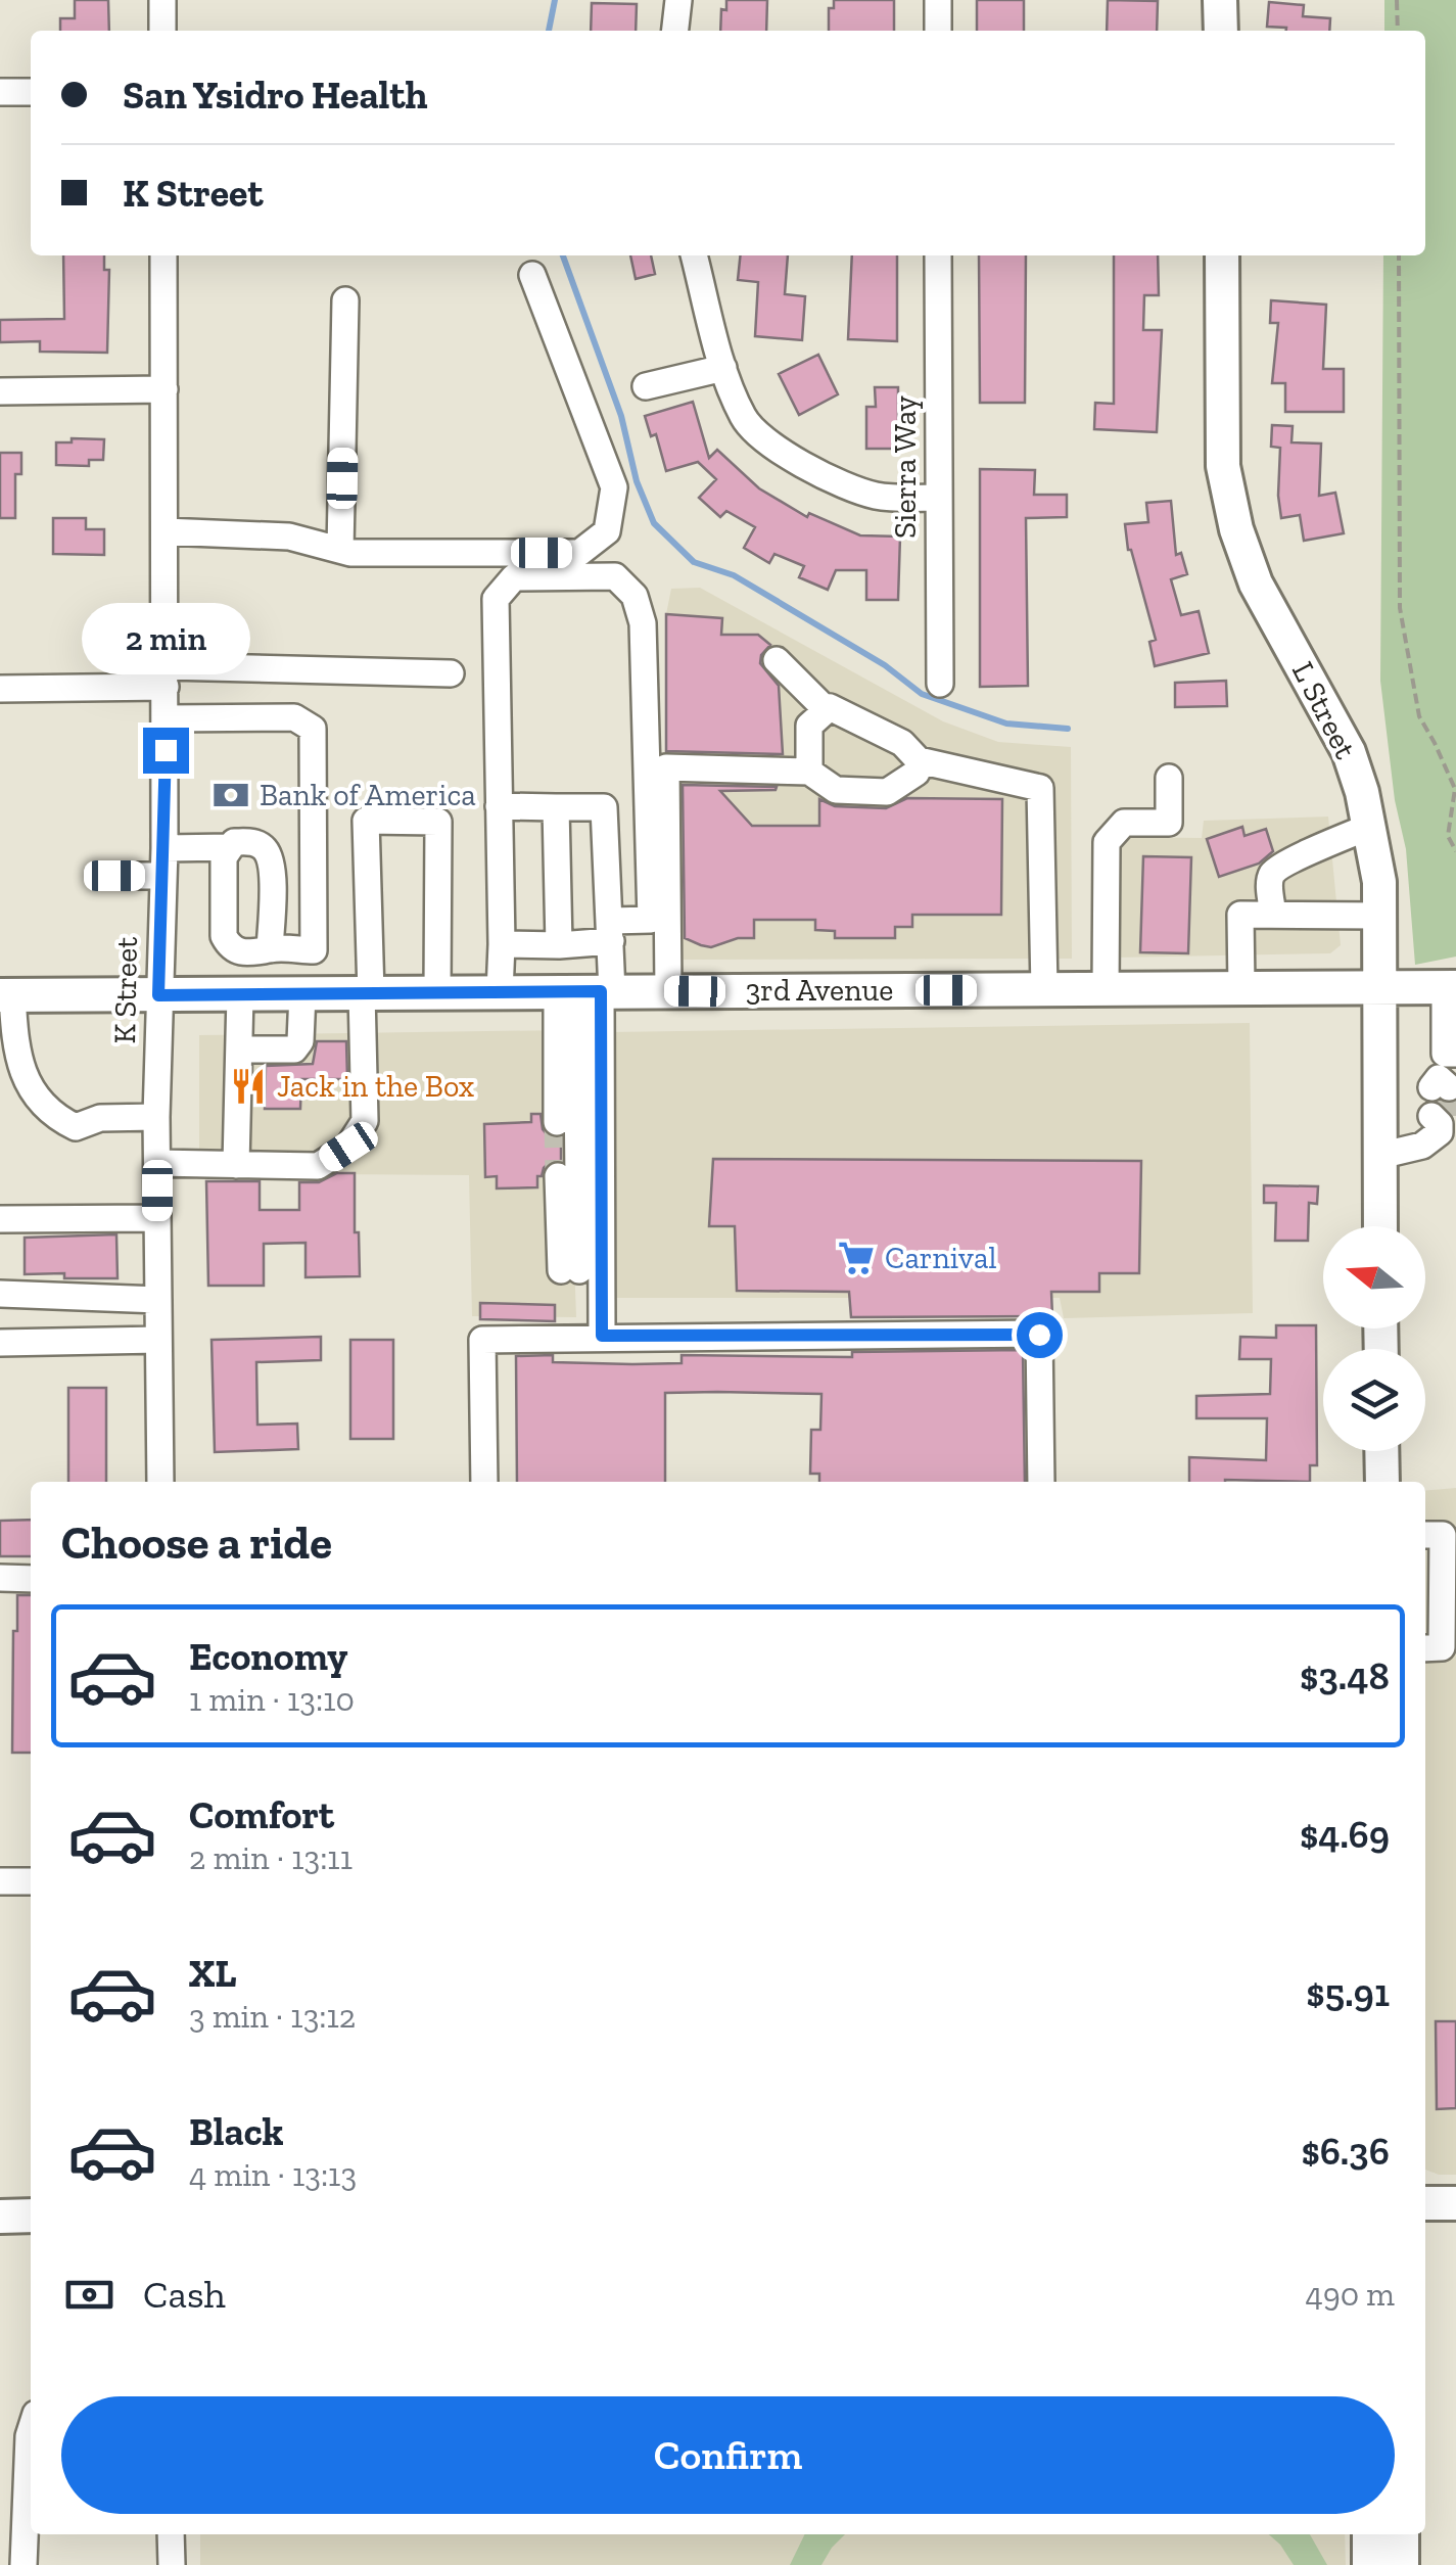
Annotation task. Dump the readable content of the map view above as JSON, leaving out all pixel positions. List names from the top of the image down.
{
  "streets": {
    "main road": ["L Street", "3rd Avenue"],
    "street": ["Sierra Way", "K Street"]
  },
  "crossings": [
    ["L Street", "3rd Avenue"],
    ["K Street", "3rd Avenue"]
  ],
  "places": {
    "bank": ["Bank of America"],
    "restaurant": ["Jack in the Box"],
    "supermarket": ["Carnival"]
  },
  "north": "left",
  "page": {
    "banner": ["San Ysidro Health", "K Street"],
    "bubble": "2 min",
    "heading": "Choose a ride",
    "list": [
      {
        "name": "Economy",
        "note": "1 min · 13:10",
        "value": "$3.48"
      },
      {
        "name": "Comfort",
        "note": "2 min · 13:11",
        "value": "$4.69"
      },
      {
        "name": "XL",
        "note": "3 min · 13:12",
        "value": "$5.91"
      },
      {
        "name": "Black",
        "note": "4 min · 13:13",
        "value": "$6.36"
      }
    ],
    "pay": ["Cash", "490 m"],
    "buttons": "Confirm"
  }
}
